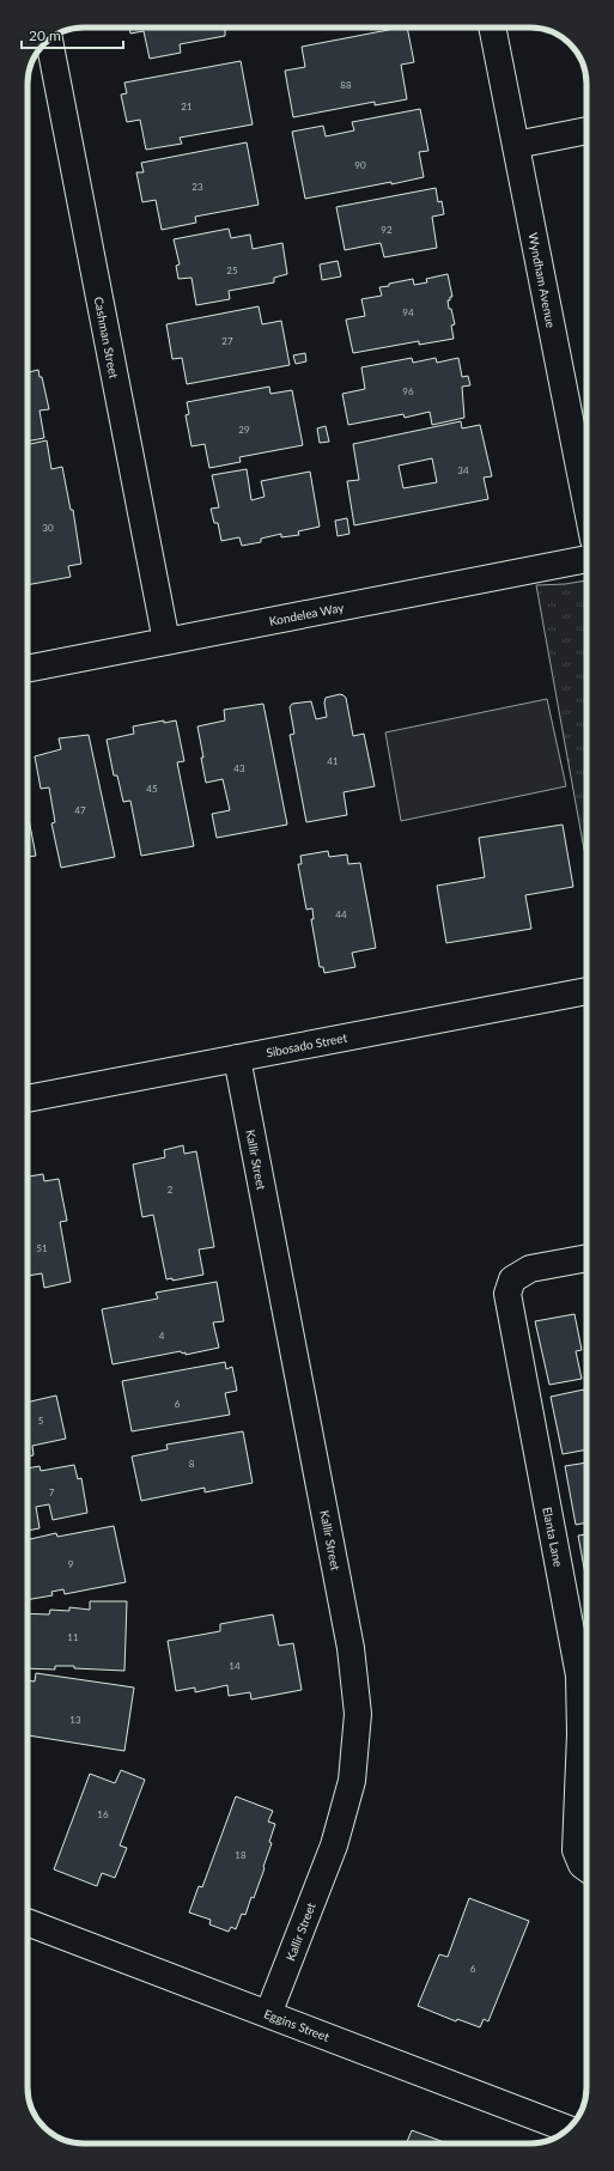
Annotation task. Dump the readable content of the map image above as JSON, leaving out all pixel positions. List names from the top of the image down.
{
  "streets": {
    "street": [
      "Wyndham Avenue",
      "Cashman Street",
      "Kondelea Way",
      "Sibosado Street",
      "Kallir Street",
      "Elanta Lane",
      "Eggins Street"
    ]
  },
  "crossings": [
    ["Cashman Street", "Kondelea Way"],
    ["Sibosado Street", "Kallir Street"],
    ["Kallir Street", "Eggins Street"]
  ],
  "house_numbers": [
    "88",
    "21",
    "90",
    "23",
    "92",
    "25",
    "94",
    "27",
    "96",
    "29",
    "34",
    "30",
    "41",
    "43",
    "45",
    "47",
    "44",
    "2",
    "51",
    "4",
    "6",
    "5",
    "8",
    "7",
    "9",
    "11",
    "14",
    "13",
    "16",
    "18",
    "6"
  ],
  "scale_bar": "20 m"
}
